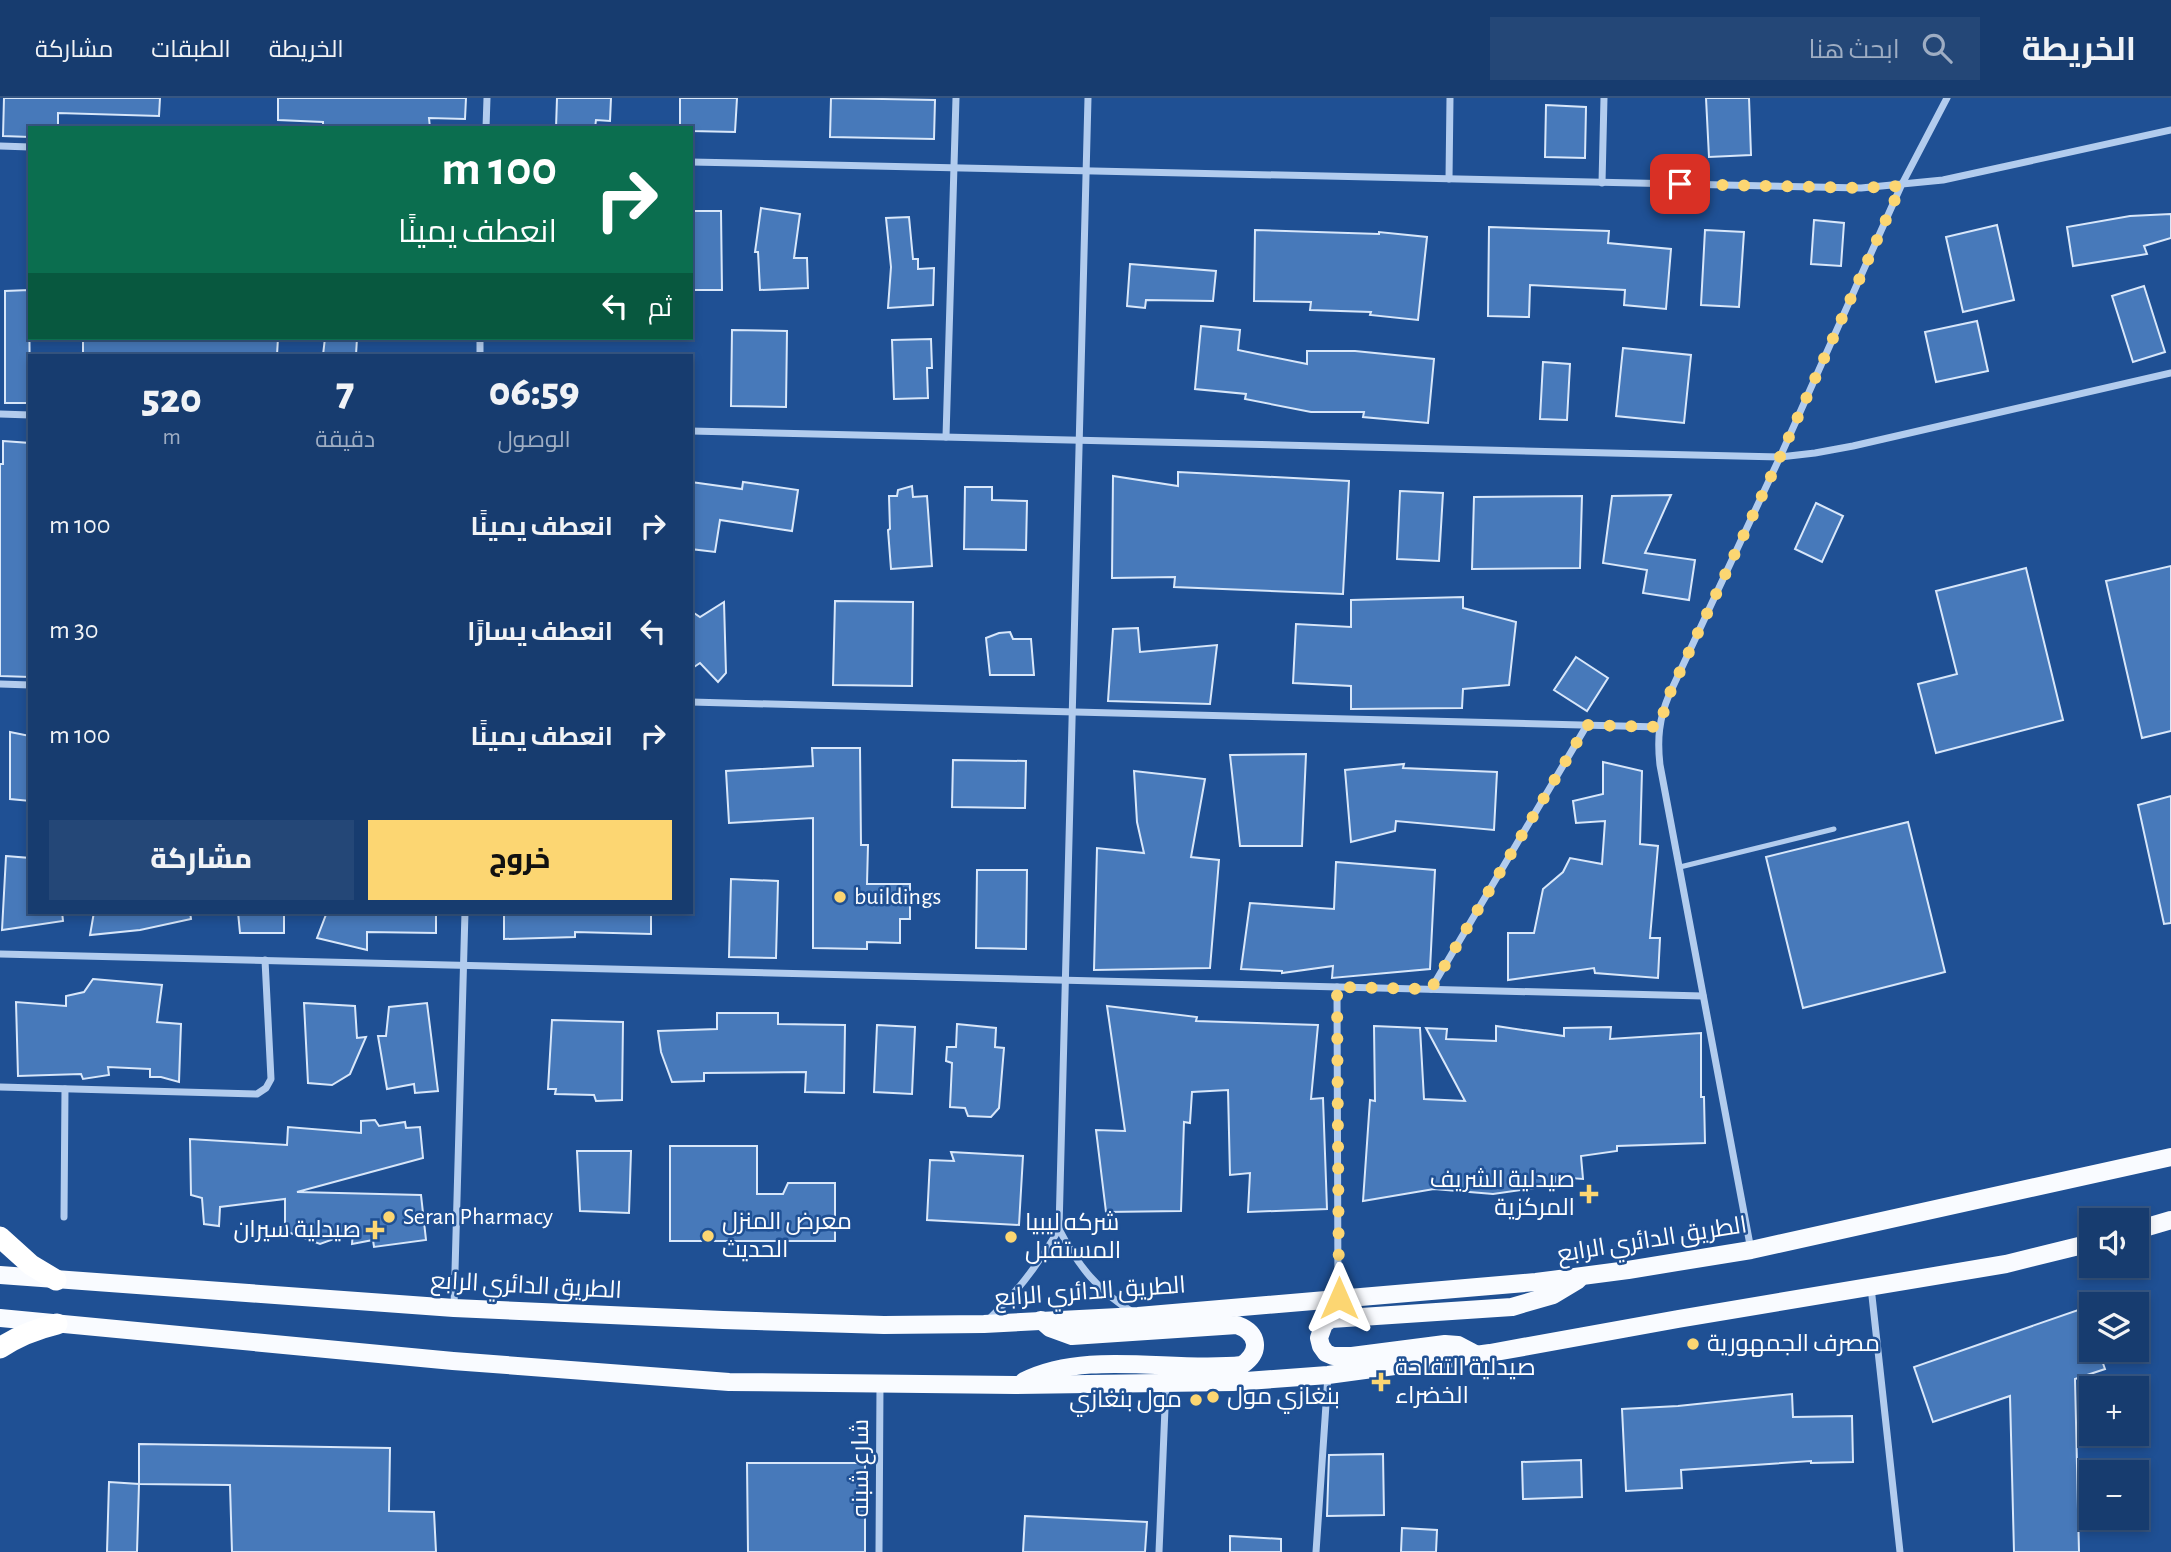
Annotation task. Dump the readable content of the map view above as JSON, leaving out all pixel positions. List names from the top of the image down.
{
  "streets": {
    "main road": ["الطريق الدائري الرابع"],
    "street": ["شارع شبنه"]
  },
  "places": {
    "other": [
      "buildings",
      "Seran Pharmacy",
      "معرض المنزل الحديث",
      "شركه ليبيا المستقبل",
      "مصرف الجمهورية",
      "بنغازي مول",
      "مول بنغازي"
    ],
    "health": ["صيدلية الشريف المركزية", "صيدلية سيران", "صيدلية التفاحة الخضراء"]
  },
  "page": {
    "header": "الخريطة",
    "search": "ابحث هنا",
    "nav": ["الخريطة", "الطبقات", "مشاركة"],
    "turn": ["100 m", "انعطف يمينًا"],
    "then": "ثم",
    "eta": [
      "06:59",
      "الوصول",
      "7",
      "دقيقة",
      "520",
      "m"
    ],
    "list": [
      {
        "name": "انعطف يمينًا",
        "value": "100 m"
      },
      {
        "name": "انعطف يسارًا",
        "value": "30 m"
      },
      {
        "name": "انعطف يمينًا",
        "value": "100 m"
      }
    ],
    "buttons": ["خروج", "مشاركة"],
    "map_buttons": ["+", "−"]
  }
}
